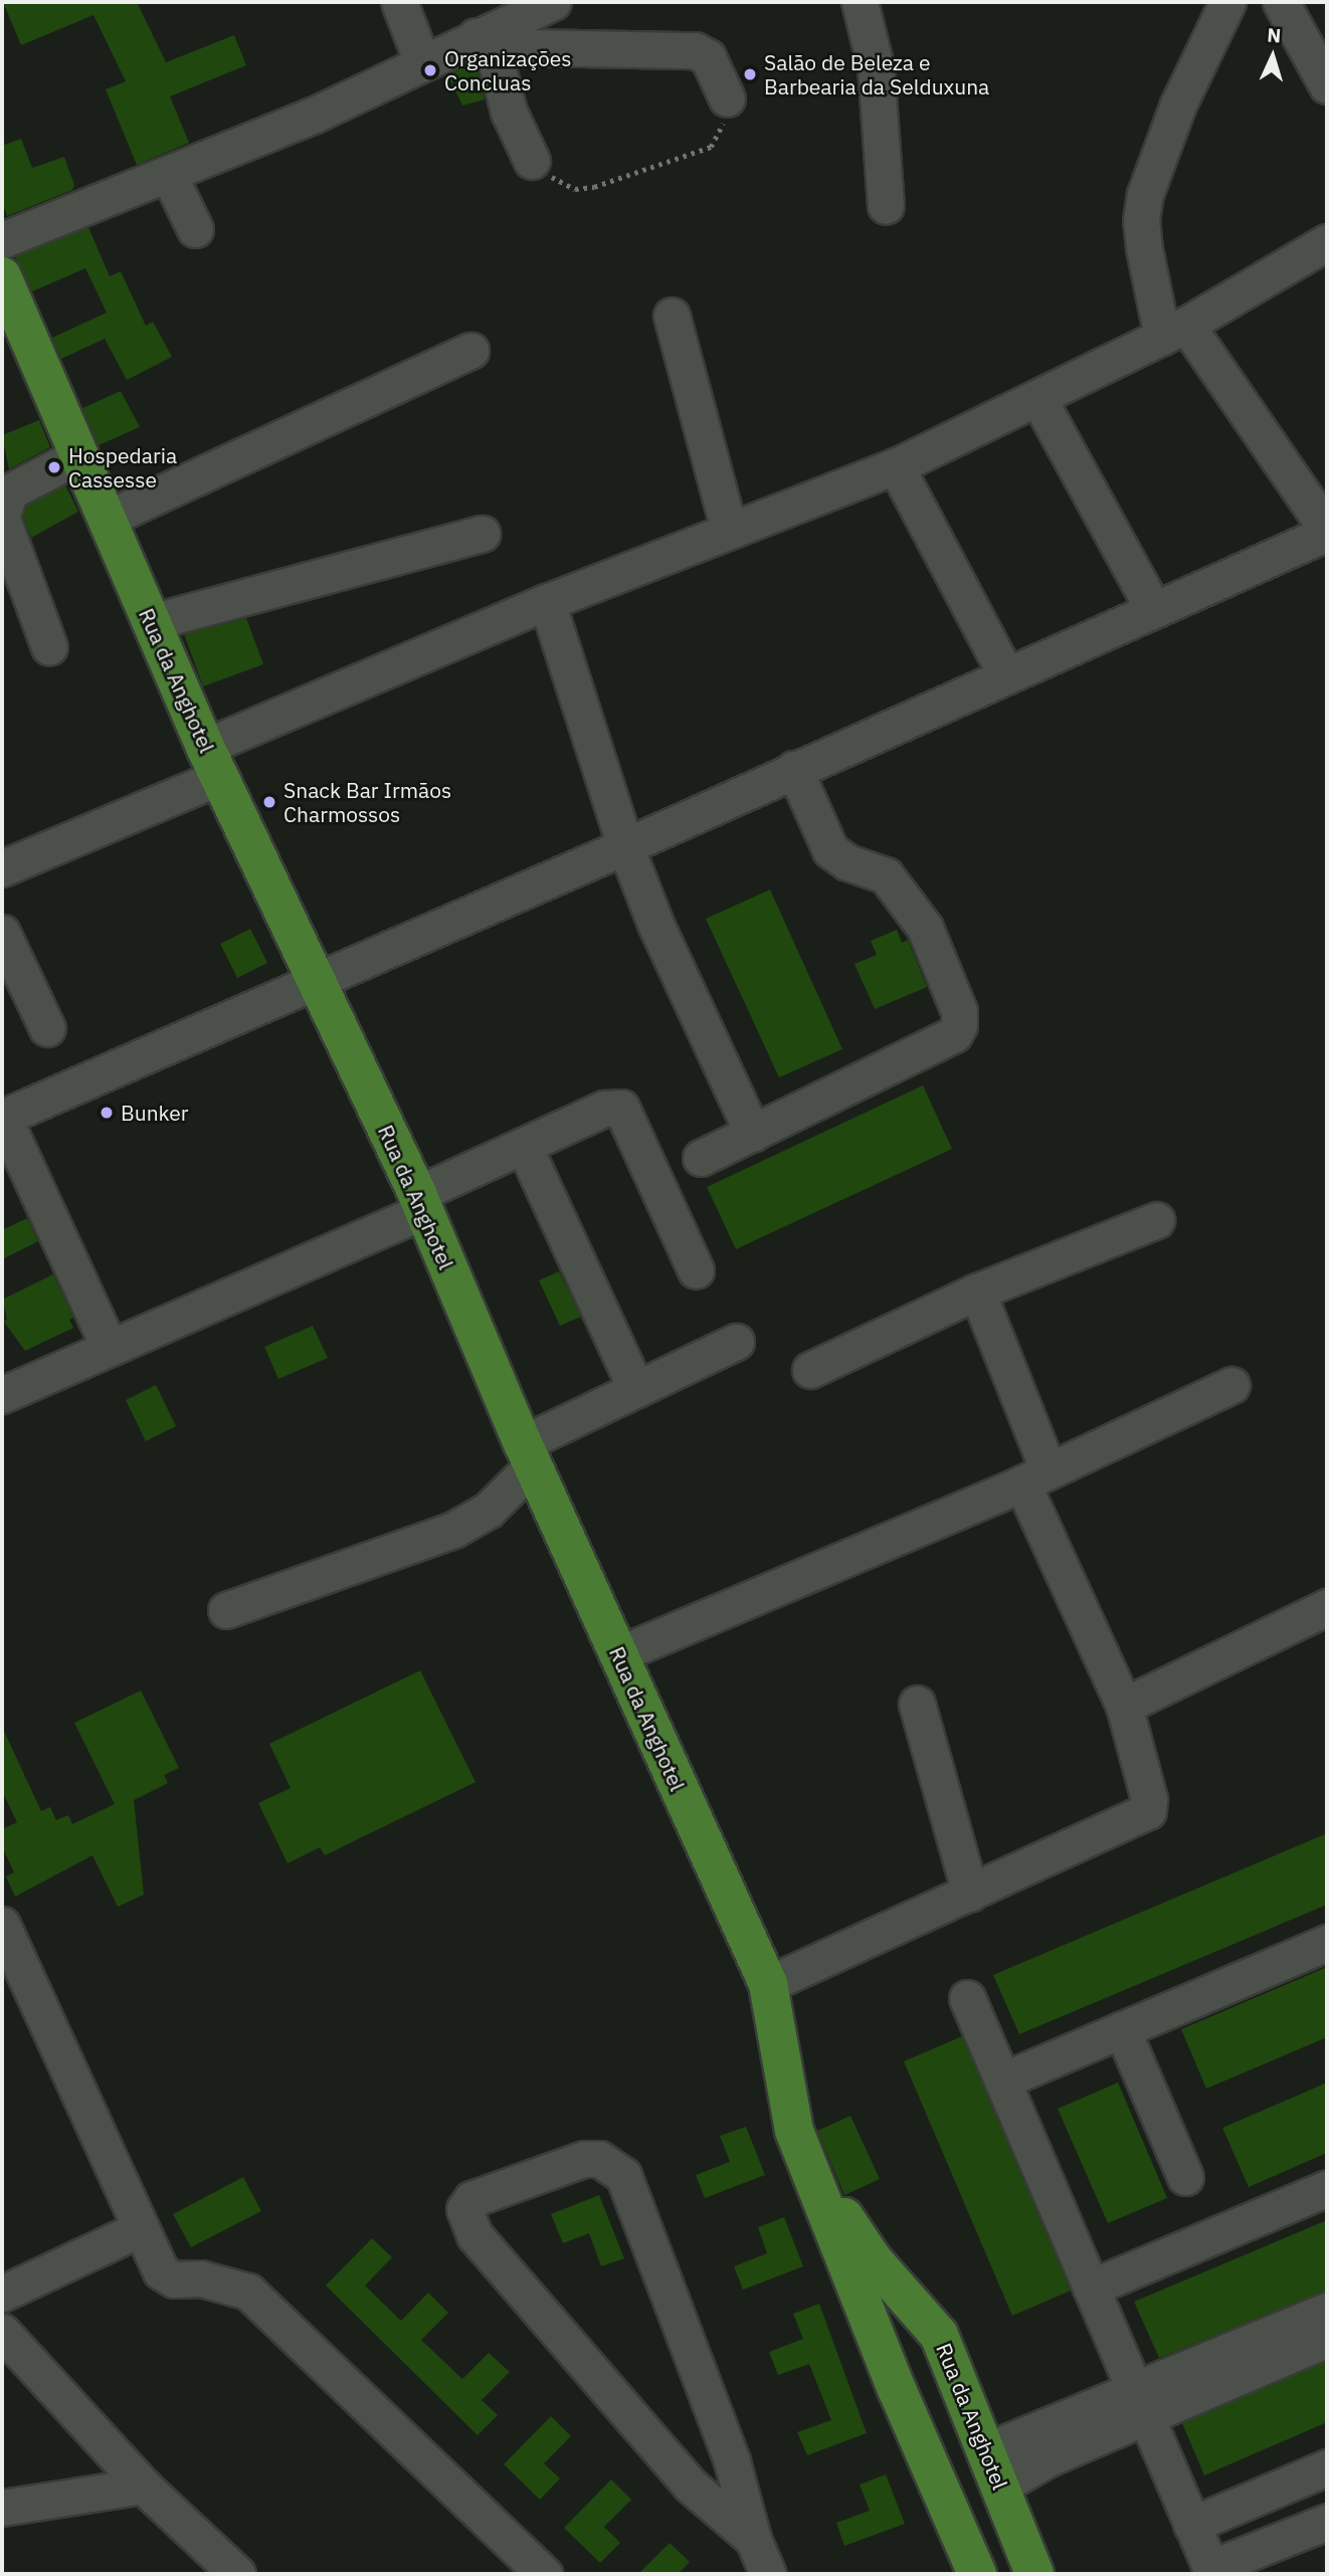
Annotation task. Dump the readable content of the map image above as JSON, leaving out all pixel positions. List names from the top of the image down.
{
  "streets": {
    "main road": ["Rua da Anghotel"]
  },
  "places": [
    "Organizações Concluas",
    "Salão de Beleza e Barbearia da Selduxuna",
    "Hospedaria Cassesse",
    "Snack Bar Irmãos Charmossos",
    "Bunker"
  ],
  "north": "top"
}
